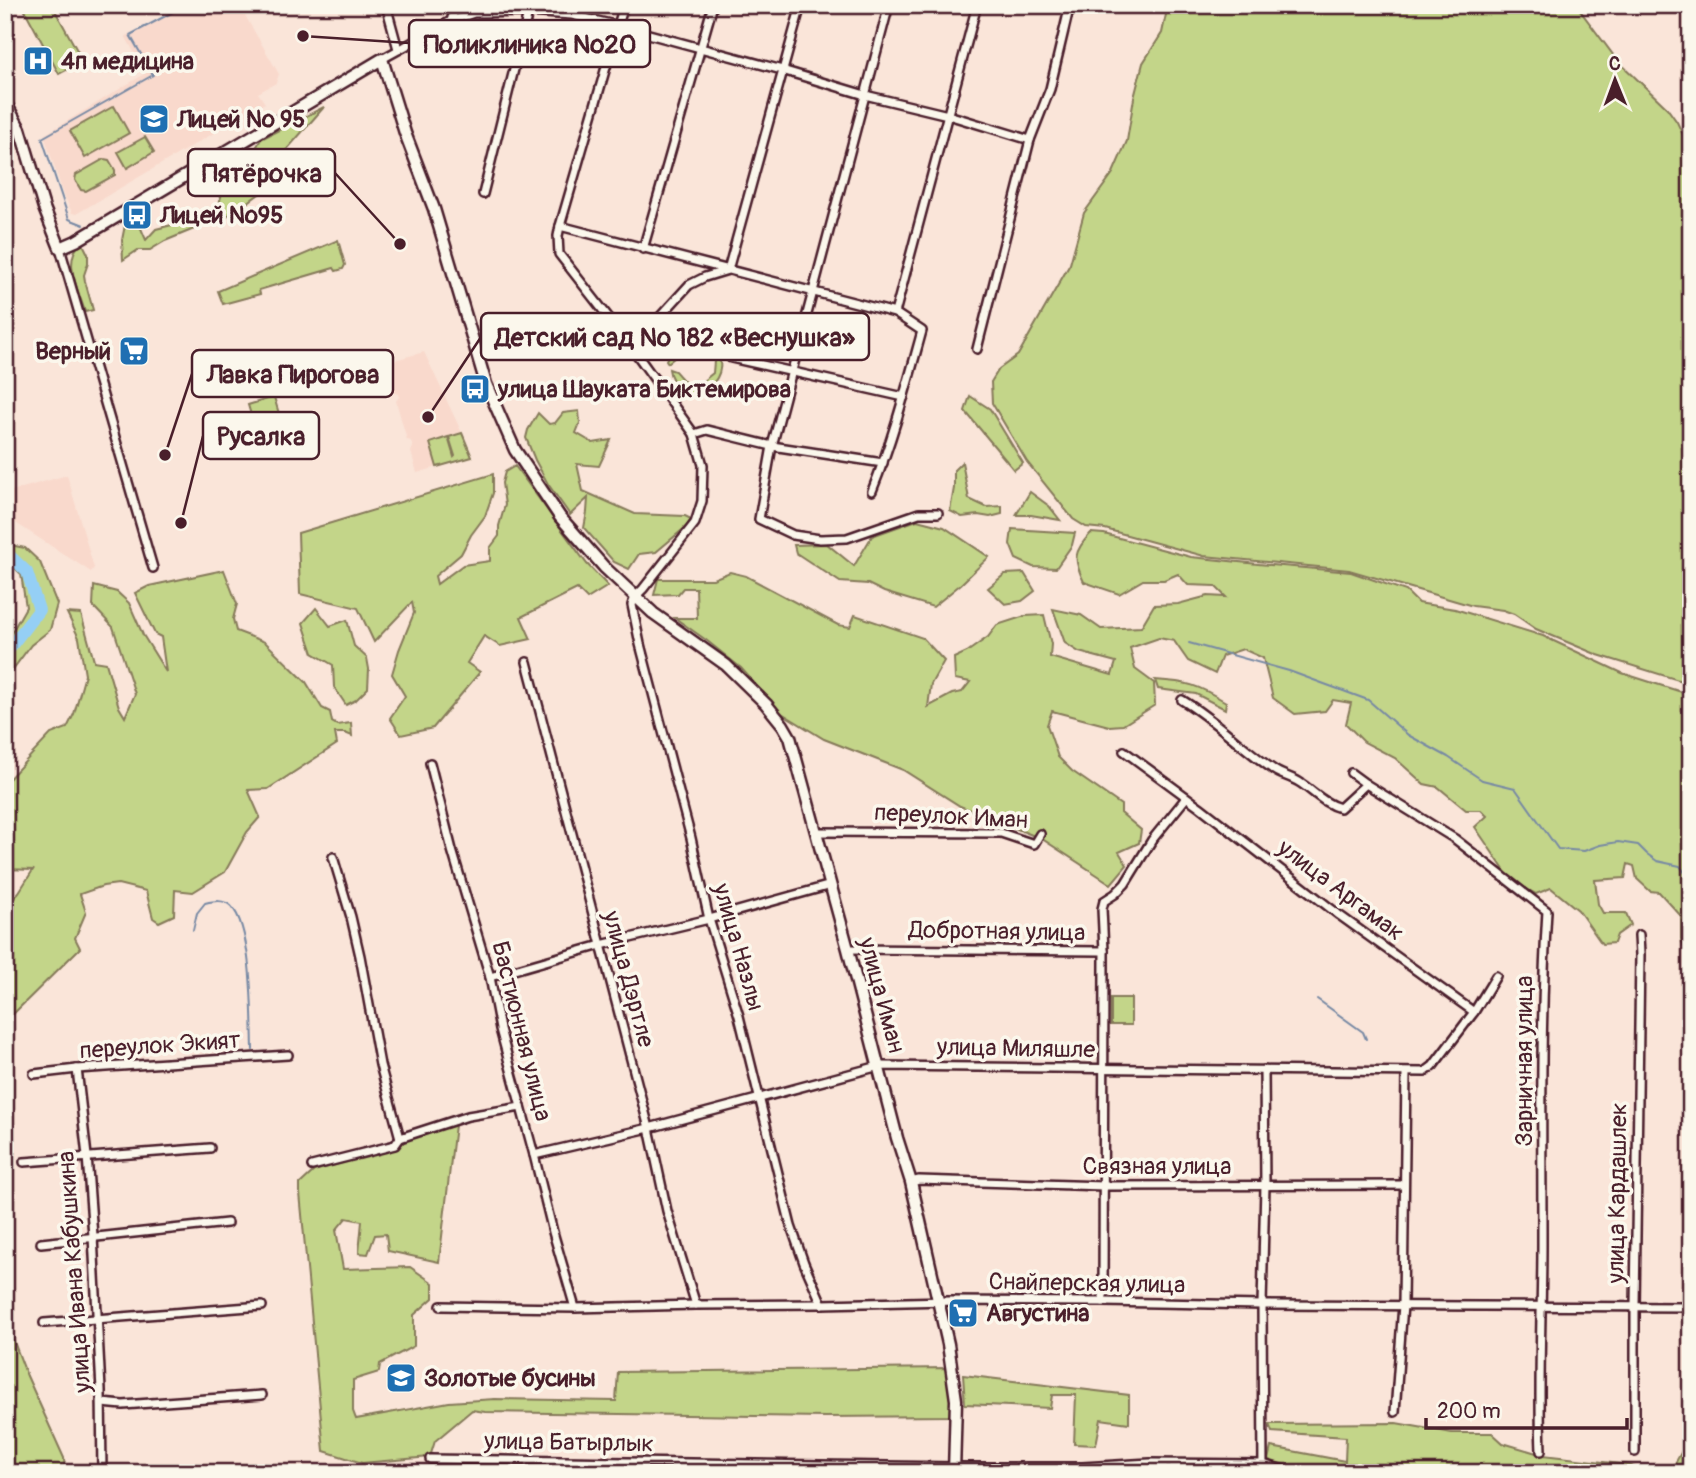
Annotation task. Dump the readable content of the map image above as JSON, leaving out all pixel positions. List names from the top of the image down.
{
  "streets": {
    "street": [
      "переулок Иман",
      "улица Аргамак",
      "Добротная улица",
      "улица Назлы",
      "улица Дэртле",
      "улица Иман",
      "Бастионная улица",
      "переулок Экият",
      "улица Миляшле",
      "Зарничная улица",
      "Связная улица",
      "улица Кардашлек",
      "улица Ивана Кабушкина",
      "Снайперская улица",
      "улица Батырлык"
    ]
  },
  "crossings": [
    ["переулок Иман", "улица Иман"],
    ["улица Аргамак", "улица Миляшле"],
    ["Добротная улица", "улица Иман"],
    ["улица Назлы", "улица Иман"],
    ["улица Назлы", "улица Миляшле"],
    ["улица Назлы", "Снайперская улица"],
    ["улица Дэртле", "улица Миляшле"],
    ["улица Дэртле", "Снайперская улица"],
    ["улица Иман", "улица Миляшле"],
    ["улица Иман", "Связная улица"],
    ["улица Иман", "Снайперская улица"],
    ["улица Иман", "улица Батырлык"],
    ["Бастионная улица", "улица Миляшле"],
    ["Бастионная улица", "Снайперская улица"],
    ["переулок Экият", "улица Ивана Кабушкина"],
    ["Зарничная улица", "Снайперская улица"],
    ["улица Кардашлек", "Снайперская улица"]
  ],
  "places": {
    "other": [
      "Поликлиника №20",
      "Пятёрочка",
      "Детский сад № 182 «Веснушка»",
      "Лавка Пирогова",
      "Русалка"
    ],
    "hospital": ["4п медицина"],
    "school or university": ["Лицей № 95", "Золотые бусины"],
    "bus stop": ["Лицей №95", "улица Шауката Биктемирова"],
    "supermarket": ["Верный", "Августина"]
  },
  "scale_bar": "200 m",
  "north": "top"
}
